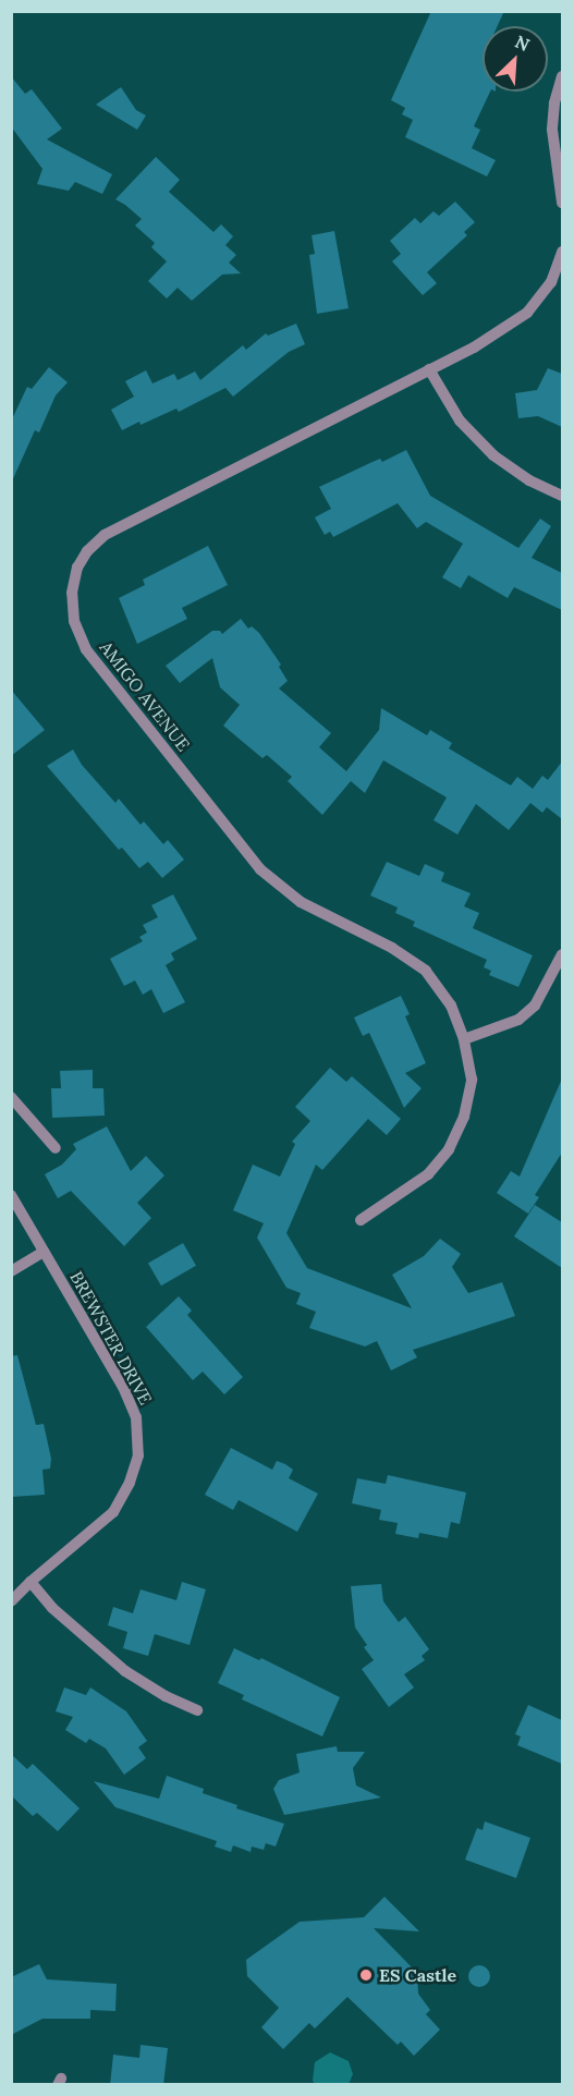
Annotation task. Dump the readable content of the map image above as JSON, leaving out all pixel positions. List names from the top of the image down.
{
  "streets": {
    "street": ["AMIGO AVENUE", "BREWSTER DRIVE"]
  },
  "places": ["ES Castle"],
  "north": "top right"
}
